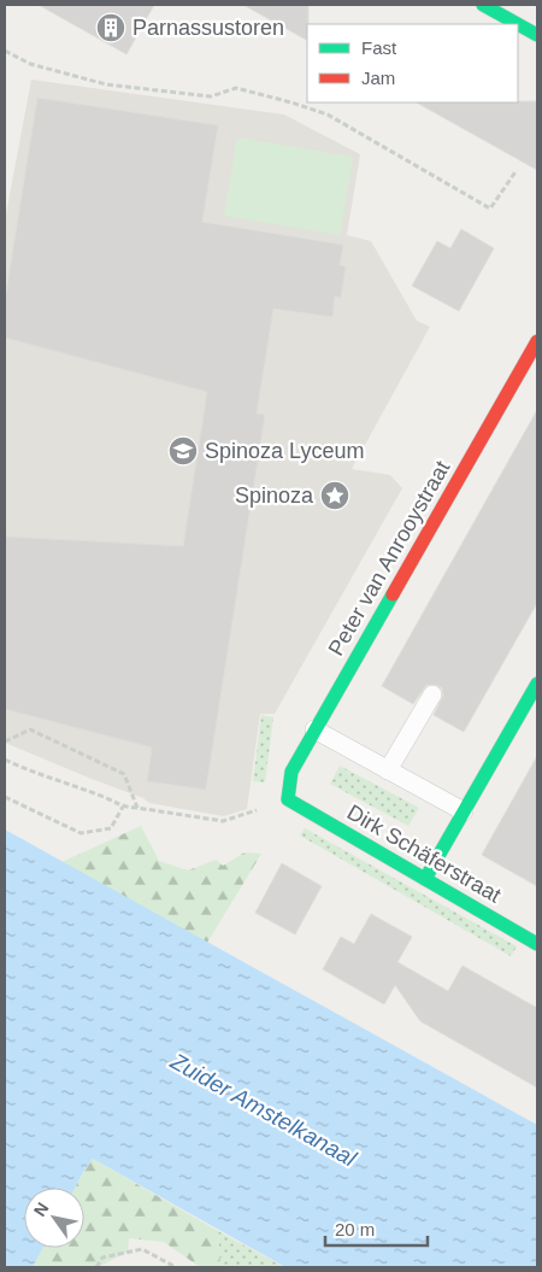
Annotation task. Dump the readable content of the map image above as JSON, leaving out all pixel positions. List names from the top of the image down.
{
  "streets": {
    "street": ["Peter van Anrooystraat", "Dirk Schäferstraat"]
  },
  "crossings": [
    ["Peter van Anrooystraat", "Dirk Schäferstraat"]
  ],
  "water": ["Zuider Amstelkanaal"],
  "places": {
    "building": ["Parnassustoren"],
    "school or university": ["Spinoza Lyceum"],
    "place": ["Spinoza"]
  },
  "legend": ["Fast", "Jam"],
  "scale_bar": "20 m",
  "north": "top left"
}
